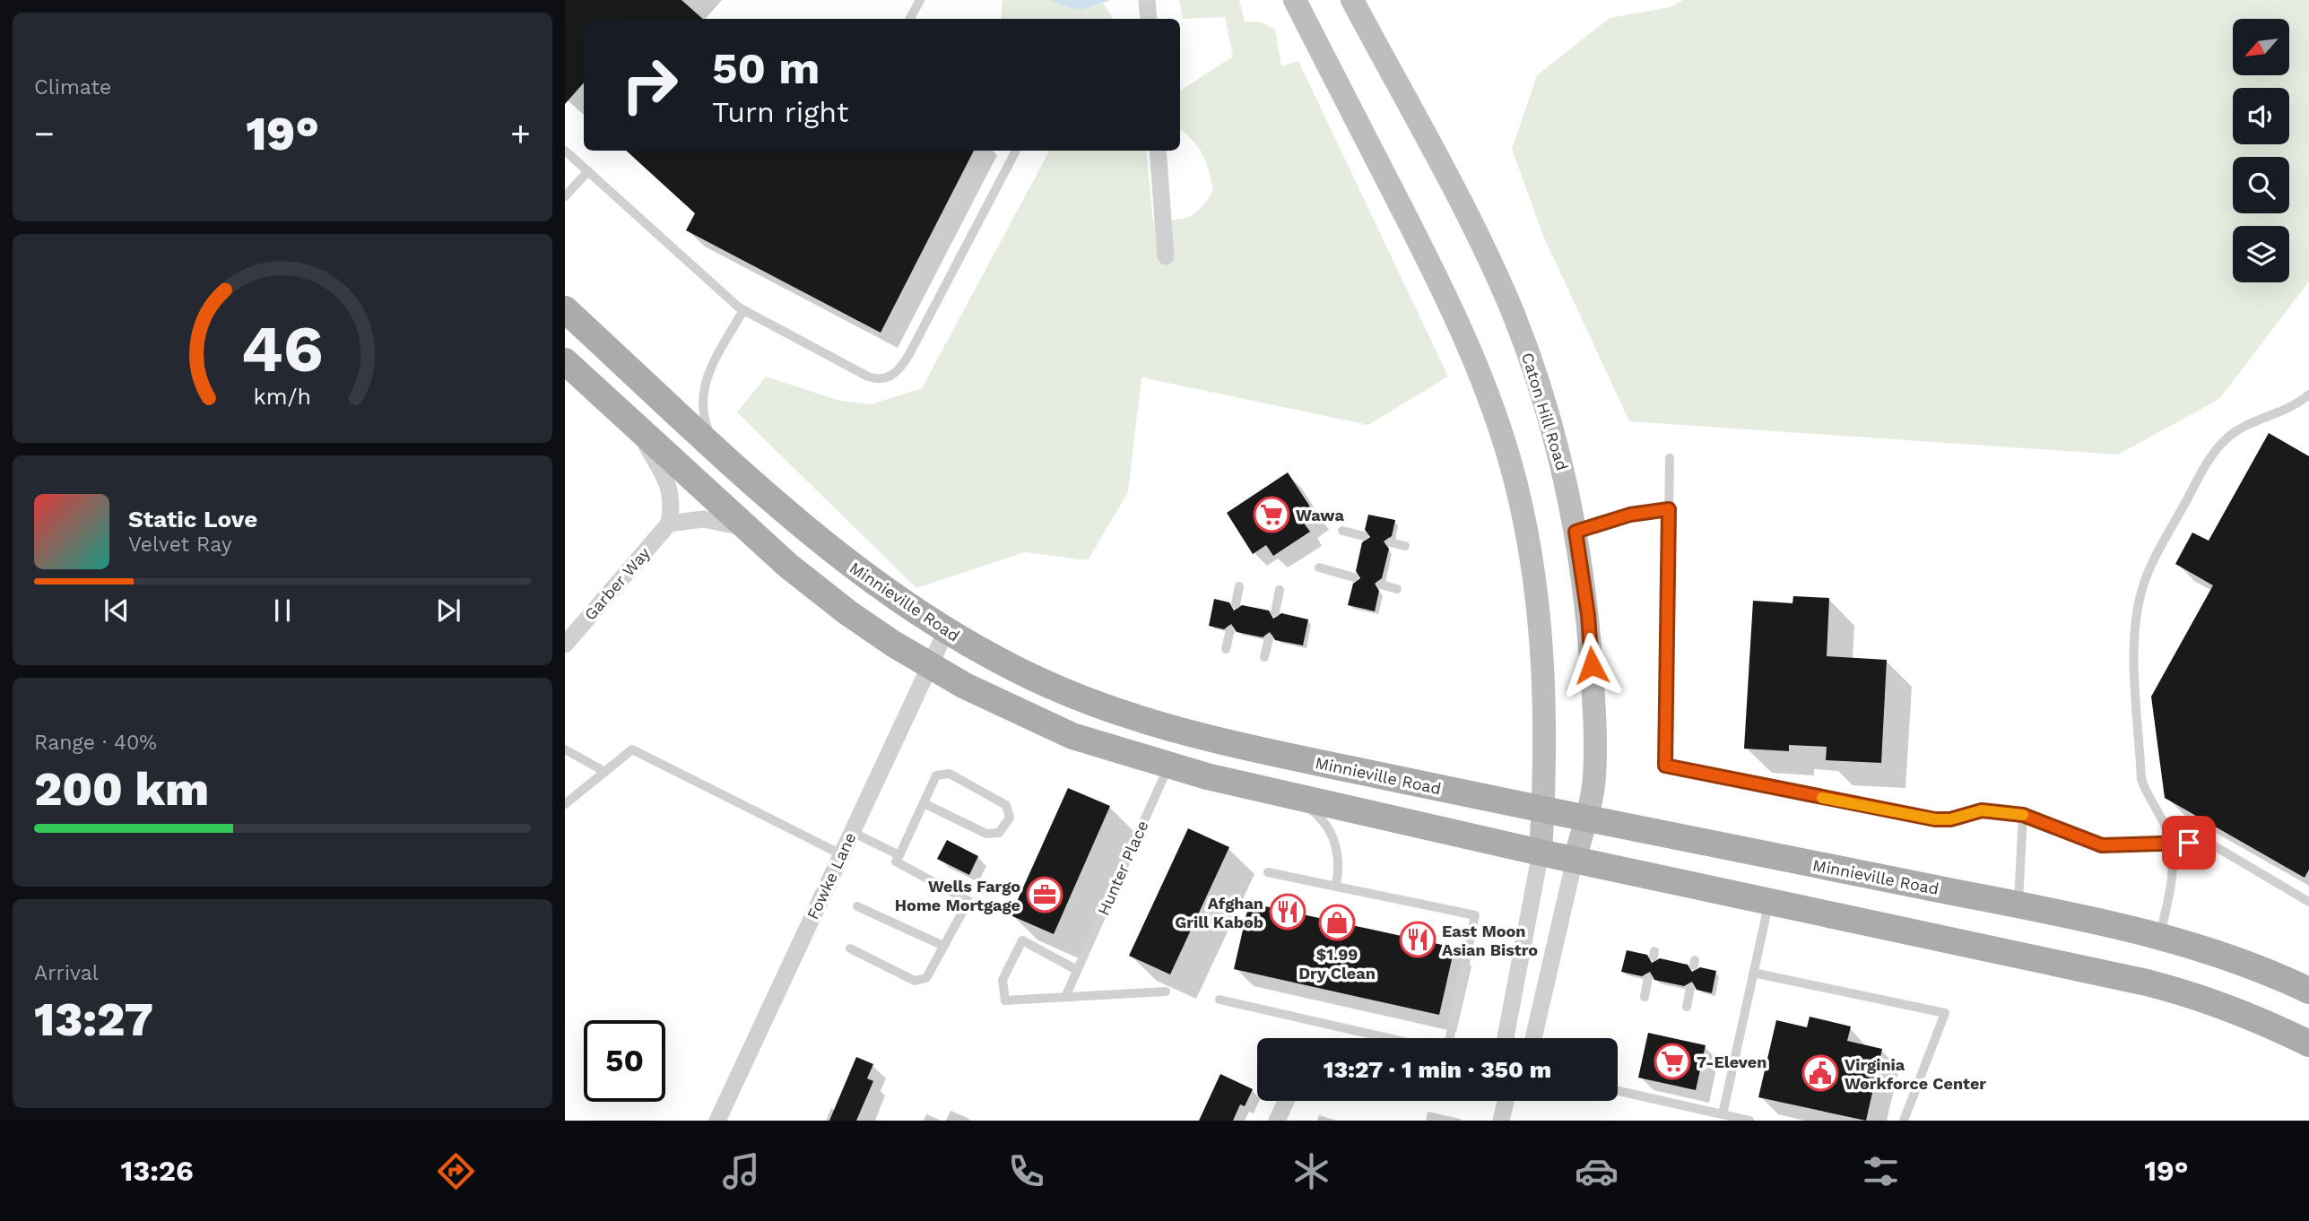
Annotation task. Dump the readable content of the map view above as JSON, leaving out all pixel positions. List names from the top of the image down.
{
  "streets": {
    "main road": ["Caton Hill Road", "Minnieville Road"],
    "street": ["Garber Way", "Fowke Lane"],
    "lane": ["Hunter Place"]
  },
  "crossings": [
    ["Caton Hill Road", "Minnieville Road"],
    ["Minnieville Road", "Fowke Lane"]
  ],
  "places": {
    "supermarket": ["Wawa", "7-Eleven"],
    "office": ["Wells Fargo Home Mortgage"],
    "restaurant": ["Afghan Grill Kabob", "East Moon Asian Bistro"],
    "shop": ["$1.99 Dry Clean"],
    "public building": ["Virginia Workforce Center"]
  },
  "north": "bottom left",
  "page": {
    "tile": [
      "Climate",
      ["Range · 40%", "200 km"],
      ["Arrival", "13:27"]
    ],
    "turn": ["50 m", "Turn right"],
    "heat": ["−", "19°", "+"],
    "song": ["Static Love", "Velvet Ray"],
    "limit": "50",
    "trip": "13:27 · 1 min · 350 m",
    "tabs": ["13:26", "19°"],
    "gauge": ["46", "km/h"]
  }
}
